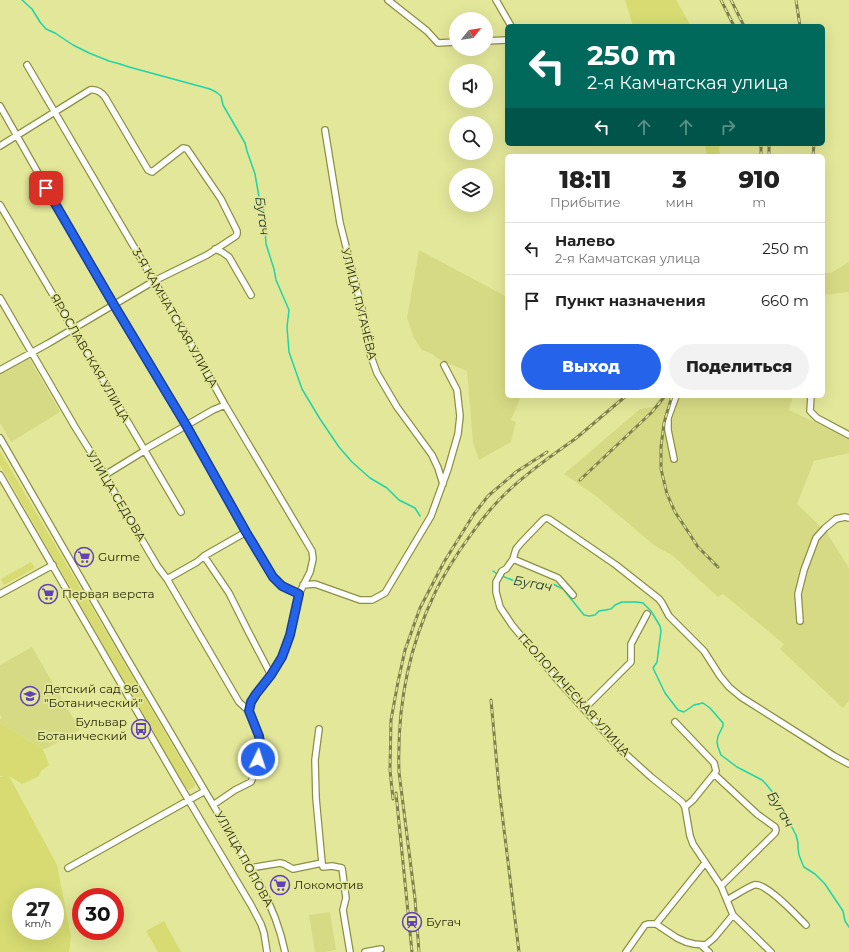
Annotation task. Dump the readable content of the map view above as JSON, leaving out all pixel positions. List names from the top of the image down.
{
  "streets": {
    "street": [
      "УЛИЦА ПУГАЧЁВА",
      "3-Я КАМЧАТСКАЯ УЛИЦА",
      "ЯРОСЛАВСКАЯ УЛИЦА",
      "УЛИЦА СЕДОВА",
      "ГЕОЛОГИЧЕСКАЯ УЛИЦА",
      "УЛИЦА ПОПОВА"
    ]
  },
  "water": ["Бугач"],
  "places": {
    "supermarket": ["Gurme", "Первая верста", "Локомотив"],
    "school or university": ["Детский сад 96 \"Ботанический\""],
    "bus stop": ["Бульвар Ботанический"],
    "station": ["Бугач"]
  },
  "north": "top right",
  "page": {
    "turn": ["250 m", "2-я Камчатская улица"],
    "eta": [
      "18:11",
      "Прибытие",
      "3",
      "мин",
      "910",
      "m"
    ],
    "list": [
      {
        "name": "Налево",
        "note": "2-я Камчатская улица",
        "value": "250 m"
      },
      {
        "name": "Пункт назначения",
        "value": "660 m"
      }
    ],
    "buttons": ["Выход", "Поделиться"],
    "speed": "27 km/h",
    "limit": "30"
  }
}
